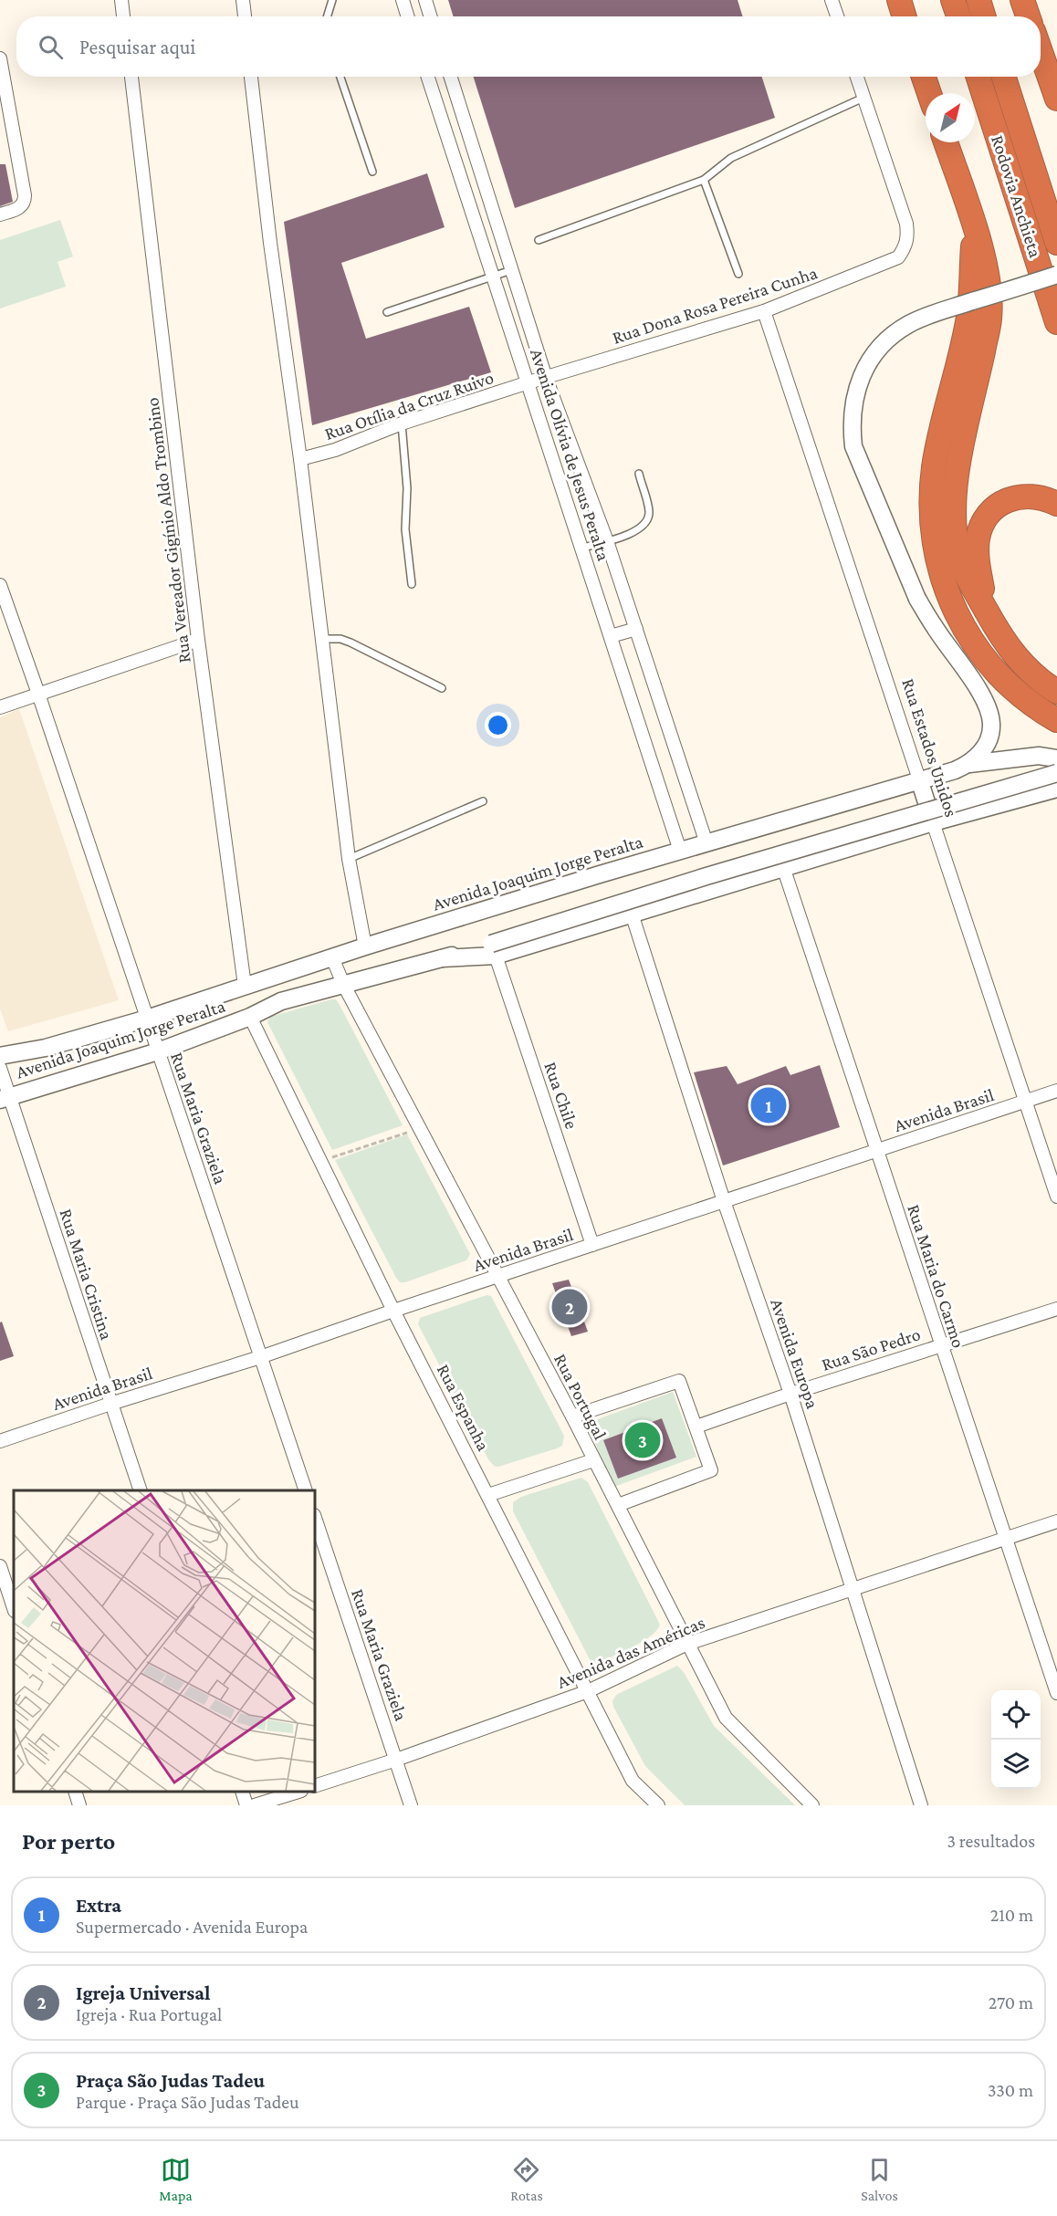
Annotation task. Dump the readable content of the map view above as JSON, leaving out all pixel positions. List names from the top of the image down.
{
  "streets": {
    "highway": ["Rodovia Anchieta"],
    "street": [
      "Rua Dona Rosa Pereira Cunha",
      "Rua Otília da Cruz Ruivo",
      "Avenida Olívia de Jesus Peralta",
      "Rua Vereador Gigínio Aldo Trombino",
      "Rua Estados Unidos",
      "Avenida Joaquim Jorge Peralta",
      "Rua Chile",
      "Avenida Brasil",
      "Rua Maria Graziela",
      "Rua Maria Cristina",
      "Rua Maria do Carmo",
      "Rua São Pedro",
      "Avenida Europa",
      "Rua Portugal",
      "Rua Espanha",
      "Avenida das Américas"
    ]
  },
  "crossings": [
    ["Rua Dona Rosa Pereira Cunha", "Rua Otília da Cruz Ruivo"],
    ["Rua Dona Rosa Pereira Cunha", "Avenida Olívia de Jesus Peralta"],
    ["Rua Dona Rosa Pereira Cunha", "Rua Estados Unidos"],
    ["Rua Otília da Cruz Ruivo", "Avenida Olívia de Jesus Peralta"],
    ["Avenida Olívia de Jesus Peralta", "Avenida Joaquim Jorge Peralta"],
    ["Rua Vereador Gigínio Aldo Trombino", "Avenida Joaquim Jorge Peralta"],
    ["Rua Estados Unidos", "Avenida Joaquim Jorge Peralta"],
    ["Rua Estados Unidos", "Avenida Brasil"],
    ["Avenida Joaquim Jorge Peralta", "Rua Chile"],
    ["Avenida Joaquim Jorge Peralta", "Rua Maria Graziela"],
    ["Avenida Joaquim Jorge Peralta", "Rua Maria Cristina"],
    ["Avenida Joaquim Jorge Peralta", "Rua Maria do Carmo"],
    ["Avenida Joaquim Jorge Peralta", "Avenida Europa"],
    ["Avenida Joaquim Jorge Peralta", "Rua Portugal"],
    ["Avenida Joaquim Jorge Peralta", "Rua Espanha"],
    ["Rua Chile", "Avenida Brasil"],
    ["Avenida Brasil", "Rua Maria Graziela"],
    ["Avenida Brasil", "Rua Maria Cristina"],
    ["Avenida Brasil", "Rua Maria do Carmo"],
    ["Avenida Brasil", "Avenida Europa"],
    ["Avenida Brasil", "Rua Portugal"],
    ["Avenida Brasil", "Rua Espanha"],
    ["Rua Maria Graziela", "Avenida das Américas"],
    ["Rua Maria do Carmo", "Rua São Pedro"],
    ["Rua Maria do Carmo", "Avenida das Américas"],
    ["Rua São Pedro", "Avenida Europa"],
    ["Avenida Europa", "Avenida das Américas"],
    ["Rua Portugal", "Avenida das Américas"],
    ["Rua Espanha", "Avenida das Américas"]
  ],
  "north": "top right",
  "page": {
    "search": "Pesquisar aqui",
    "pins": ["1", "2", "3"],
    "heading": ["Por perto", "3 resultados"],
    "list": [
      {
        "mark": "1",
        "name": "Extra",
        "note": "Supermercado · Avenida Europa",
        "value": "210 m"
      },
      {
        "mark": "2",
        "name": "Igreja Universal",
        "note": "Igreja · Rua Portugal",
        "value": "270 m"
      },
      {
        "mark": "3",
        "name": "Praça São Judas Tadeu",
        "note": "Parque · Praça São Judas Tadeu",
        "value": "330 m"
      }
    ],
    "nav": ["Mapa", "Rotas", "Salvos"]
  }
}
